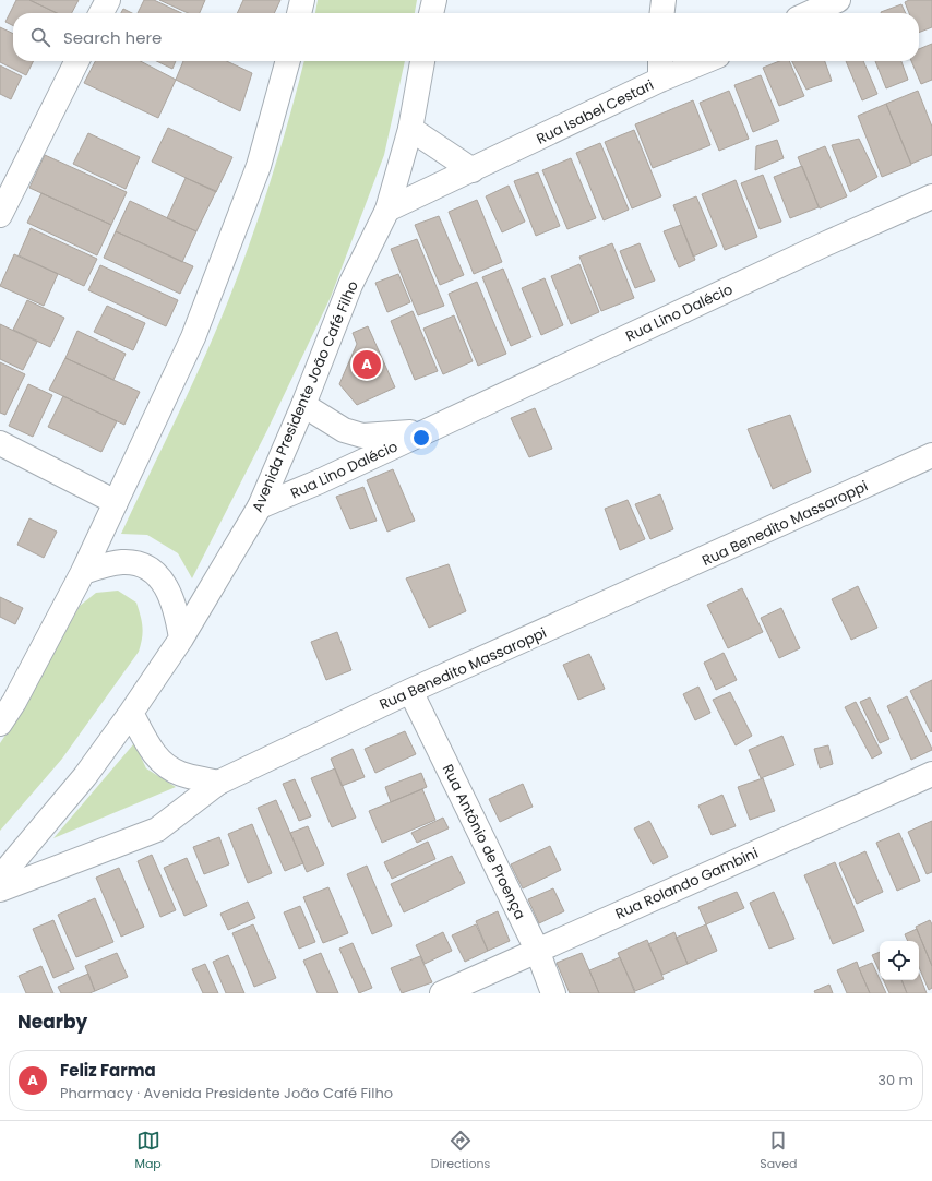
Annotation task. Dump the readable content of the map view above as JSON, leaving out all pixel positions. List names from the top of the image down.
{
  "streets": {
    "street": [
      "Rua Isabel Cestari",
      "Rua Lino Dalécio",
      "Avenida Presidente João Café Filho",
      "Rua Benedito Massaroppi",
      "Rua Antônio de Proença",
      "Rua Rolando Gambini"
    ]
  },
  "crossings": [
    ["Rua Isabel Cestari", "Avenida Presidente João Café Filho"],
    ["Rua Lino Dalécio", "Avenida Presidente João Café Filho"],
    ["Rua Benedito Massaroppi", "Rua Antônio de Proença"],
    ["Rua Antônio de Proença", "Rua Rolando Gambini"]
  ],
  "page": {
    "search": "Search here",
    "pins": "A",
    "heading": "Nearby",
    "list": [
      {
        "mark": "A",
        "name": "Feliz Farma",
        "note": "Pharmacy · Avenida Presidente João Café Filho",
        "value": "30 m"
      }
    ],
    "nav": ["Map", "Directions", "Saved"]
  }
}
